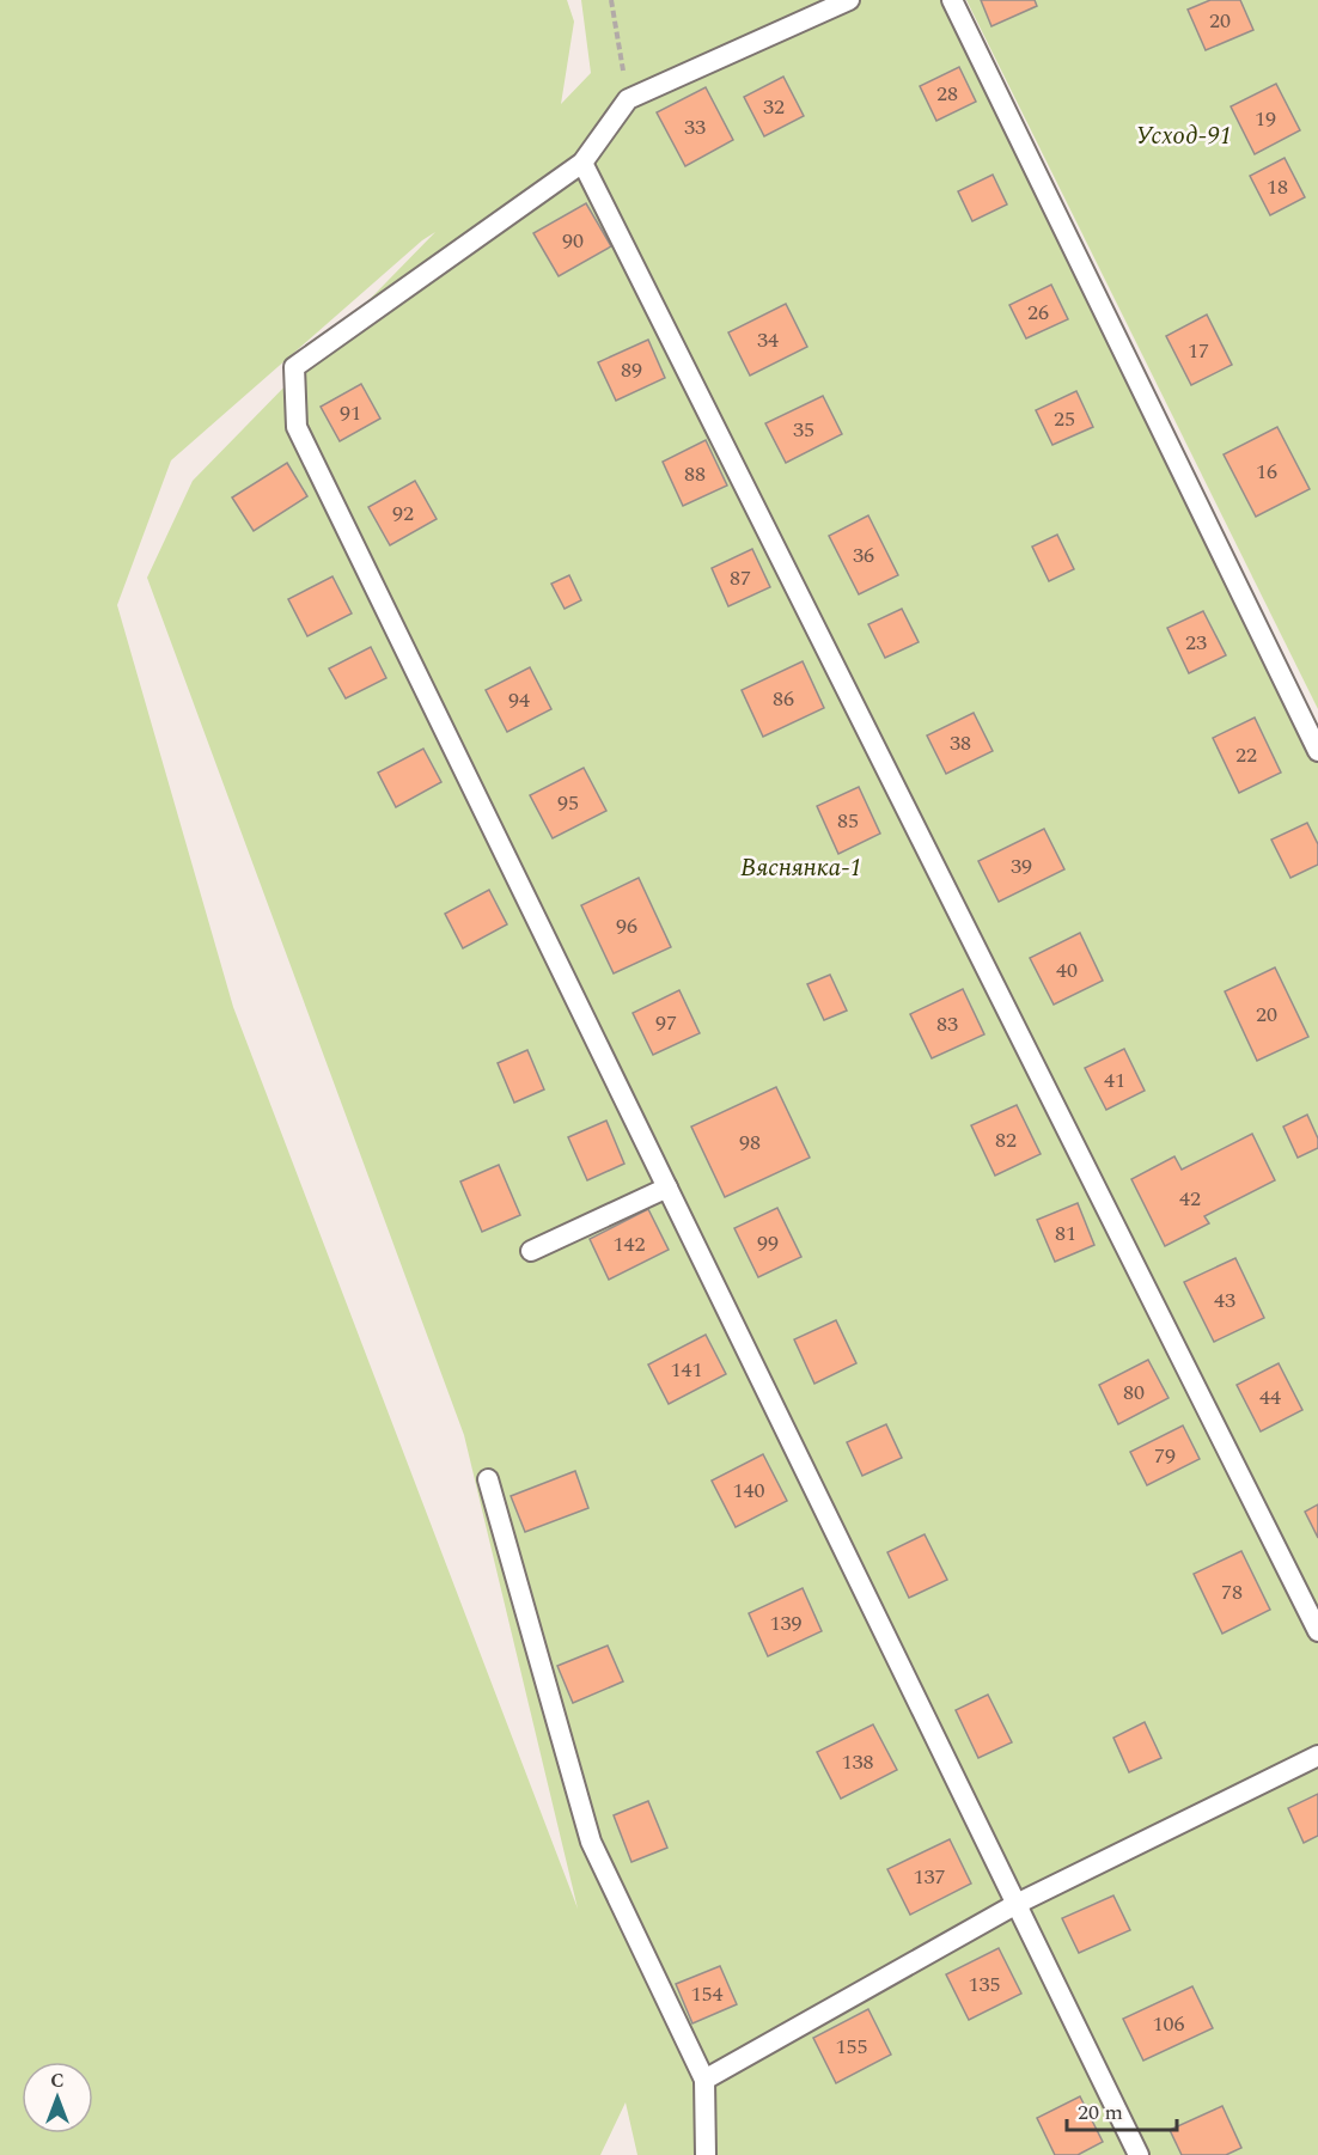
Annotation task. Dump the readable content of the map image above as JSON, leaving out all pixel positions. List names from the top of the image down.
{
  "parks": ["Усход-91", "Вяснянка-1"],
  "house_numbers": [
    "20",
    "28",
    "32",
    "19",
    "33",
    "18",
    "90",
    "26",
    "34",
    "17",
    "89",
    "91",
    "25",
    "35",
    "16",
    "88",
    "92",
    "36",
    "87",
    "23",
    "86",
    "94",
    "38",
    "22",
    "95",
    "85",
    "39",
    "96",
    "40",
    "20",
    "97",
    "83",
    "41",
    "82",
    "98",
    "42",
    "81",
    "99",
    "142",
    "43",
    "141",
    "80",
    "44",
    "79",
    "140",
    "78",
    "139",
    "138",
    "137",
    "135",
    "154",
    "106",
    "155"
  ],
  "scale_bar": "20 m",
  "north": "top"
}
